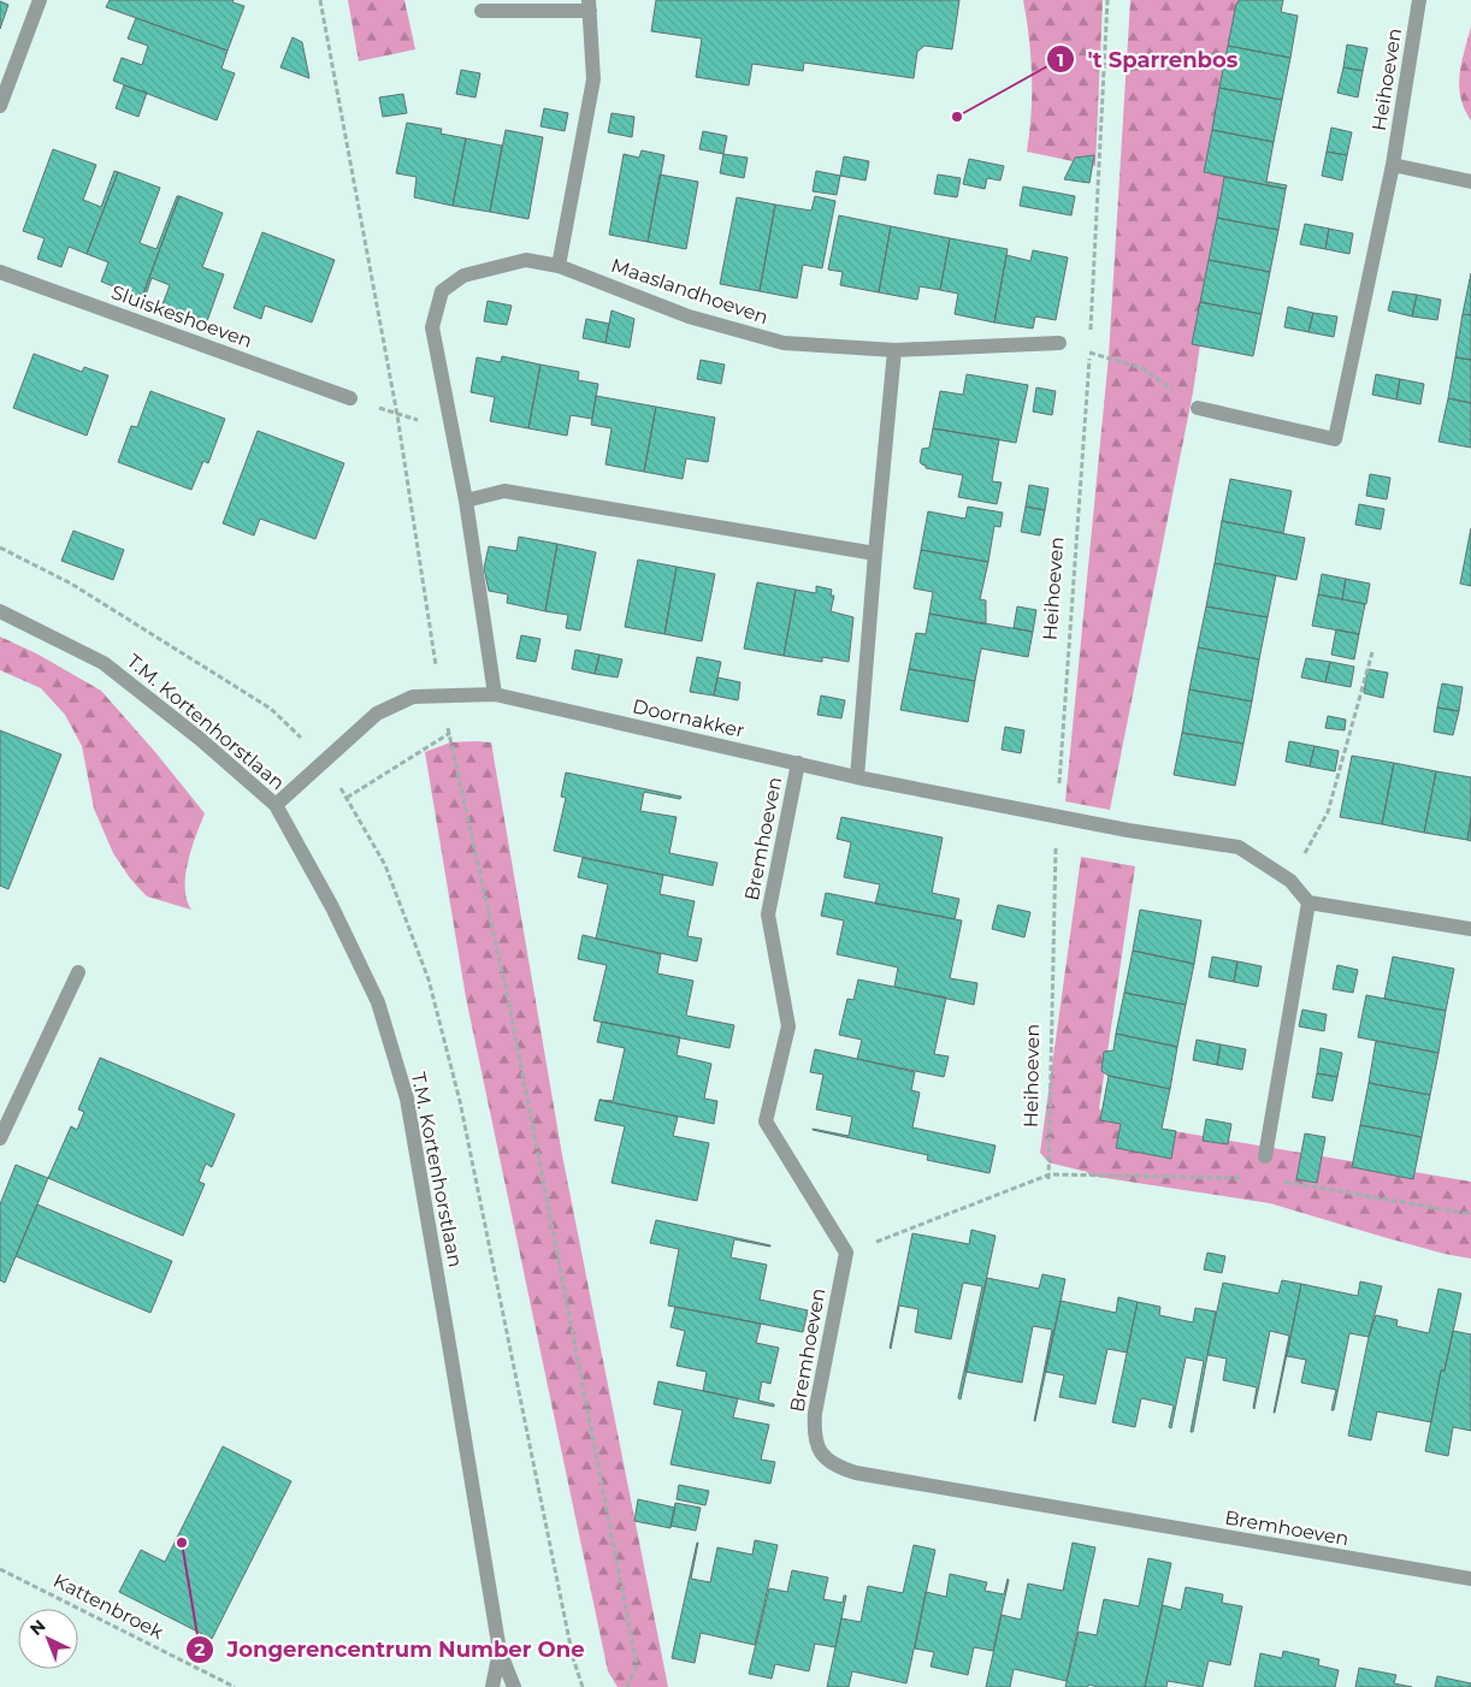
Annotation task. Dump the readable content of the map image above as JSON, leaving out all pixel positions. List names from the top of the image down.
{
  "streets": {
    "street": [
      "Heihoeven",
      "Maaslandhoeven",
      "Sluiskeshoeven",
      "Doornakker",
      "T.M. Kortenhorstlaan",
      "Bremhoeven"
    ],
    "path": ["Kattenbroek"]
  },
  "crossings": [
    ["Heihoeven", "Doornakker"],
    ["Maaslandhoeven", "Doornakker"],
    ["Doornakker", "T.M. Kortenhorstlaan"],
    ["Doornakker", "Bremhoeven"]
  ],
  "places": ["'t Sparrenbos", "Jongerencentrum Number One"],
  "north": "top left"
}
